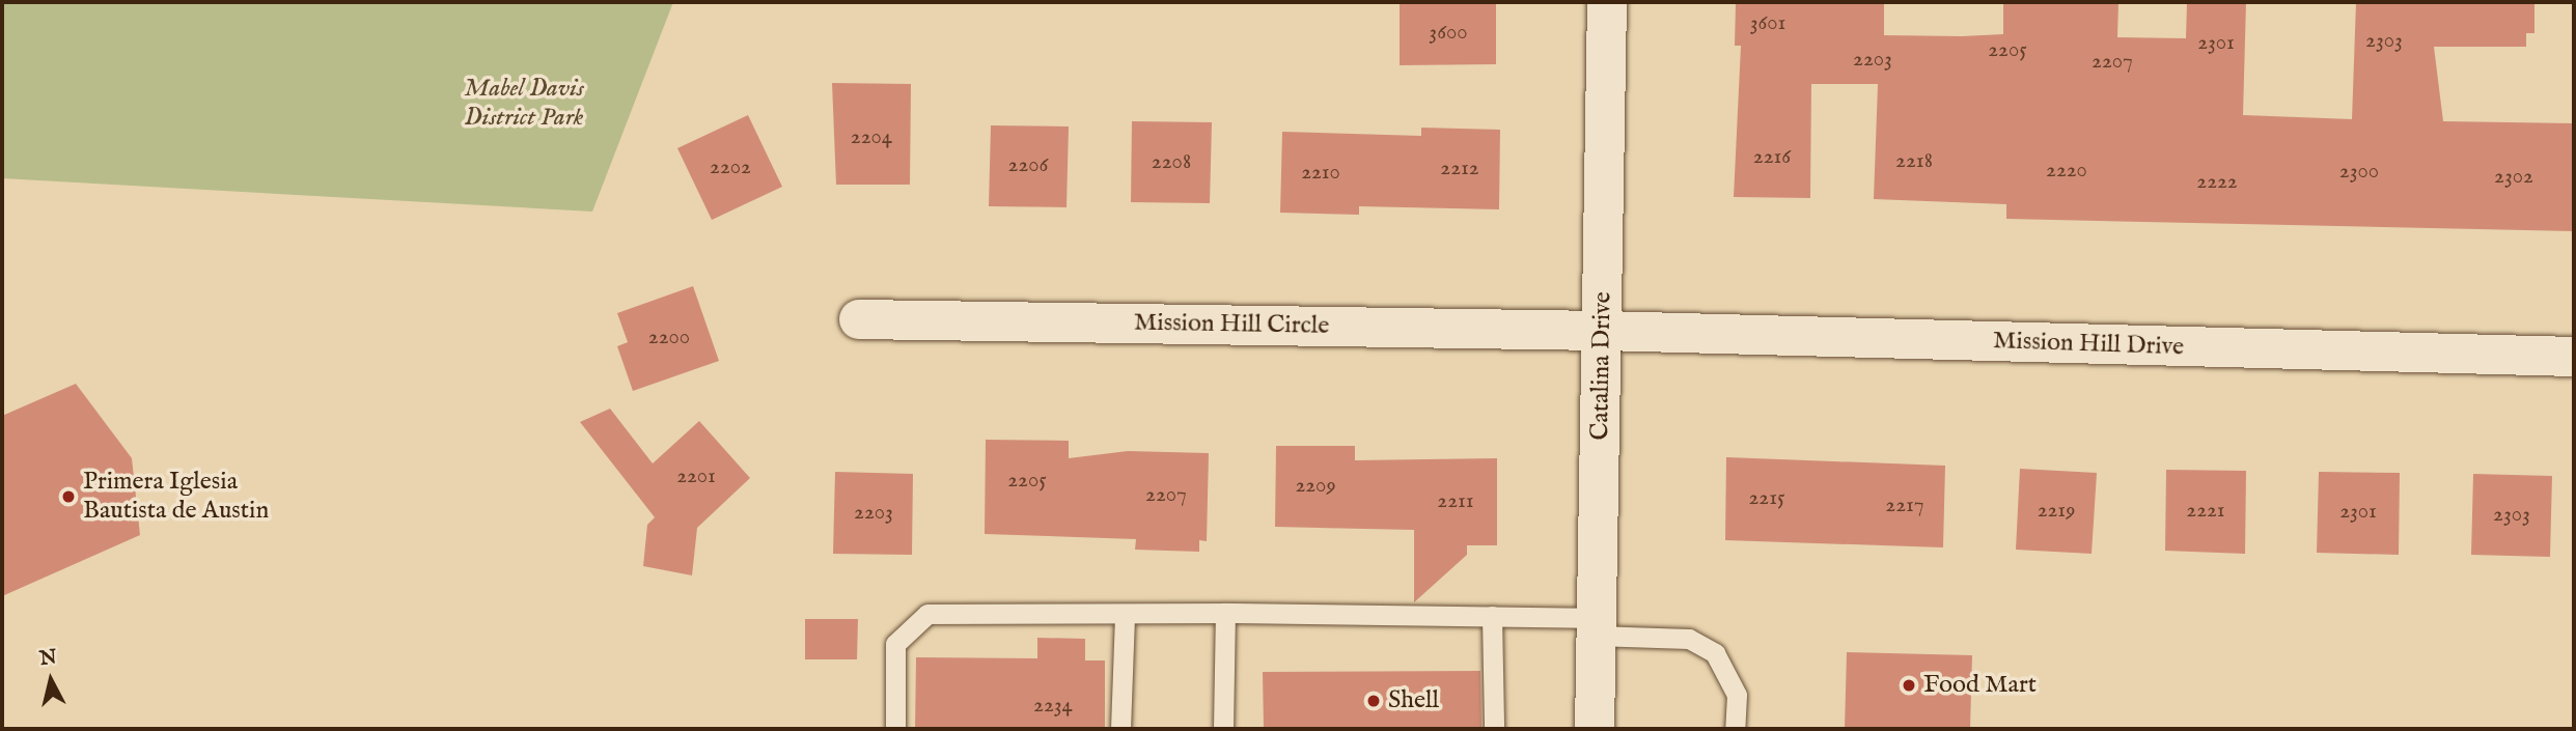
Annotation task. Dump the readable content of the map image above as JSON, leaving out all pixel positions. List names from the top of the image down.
{
  "streets": {
    "street": ["Mission Hill Circle", "Mission Hill Drive", "Catalina Drive"]
  },
  "crossings": [
    ["Mission Hill Circle", "Mission Hill Drive"],
    ["Mission Hill Circle", "Catalina Drive"],
    ["Mission Hill Drive", "Catalina Drive"]
  ],
  "parks": ["Mabel Davis District Park"],
  "places": ["Primera Iglesia Bautista de Austin", "Food Mart", "Shell"],
  "house_numbers": [
    "3601",
    "3600",
    "2303",
    "2301",
    "2205",
    "2203",
    "2207",
    "2204",
    "2216",
    "2218",
    "2208",
    "2206",
    "2202",
    "2212",
    "2220",
    "2300",
    "2210",
    "2302",
    "2222",
    "2200",
    "2201",
    "2205",
    "2209",
    "2207",
    "2215",
    "2211",
    "2217",
    "2219",
    "2221",
    "2301",
    "2203",
    "2303",
    "2234"
  ],
  "north": "top"
}
